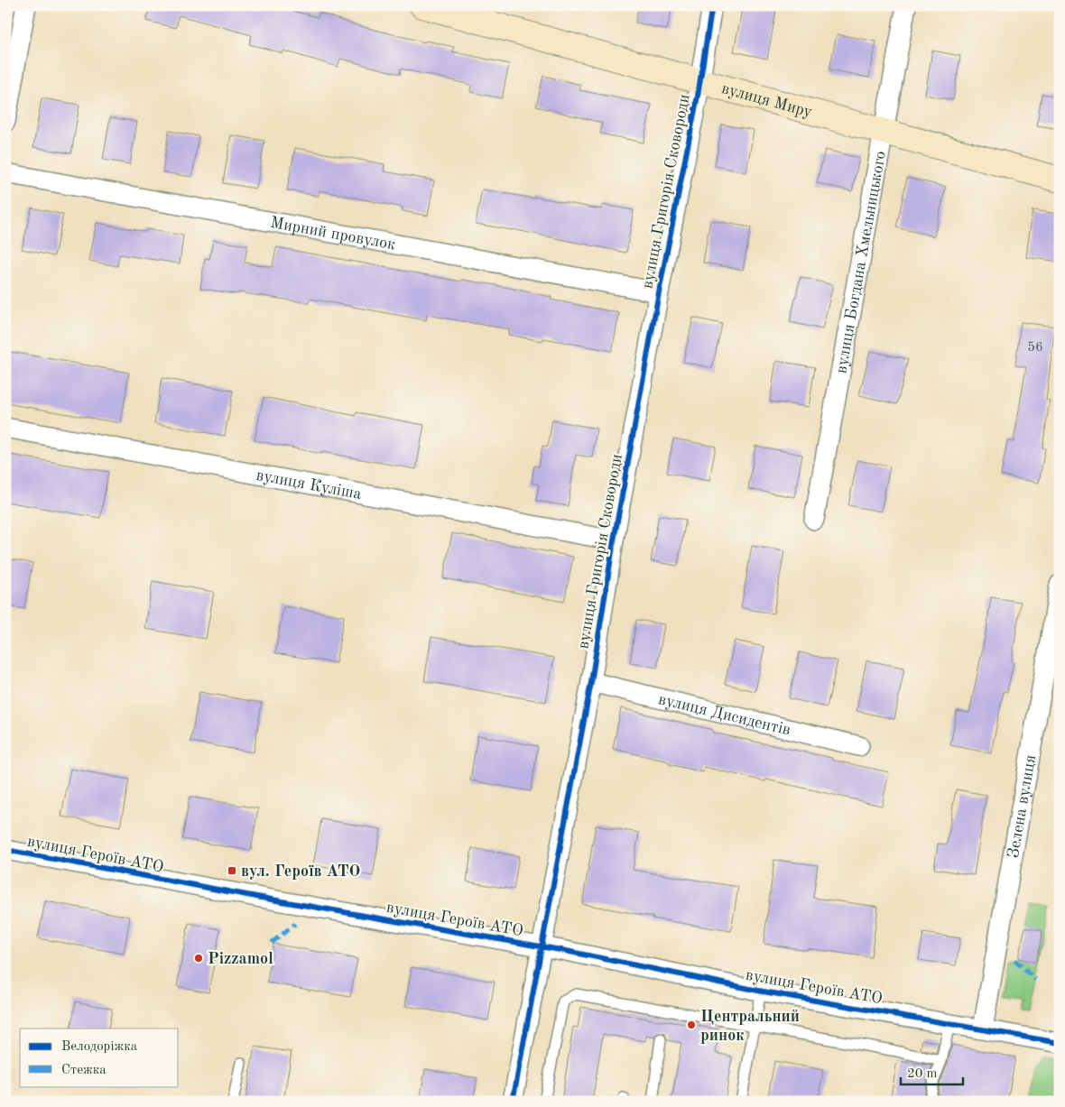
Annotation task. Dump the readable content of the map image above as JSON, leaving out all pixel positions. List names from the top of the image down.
{
  "streets": {
    "street": [
      "вулиця Миру",
      "вулиця Григорія Сковороди",
      "Мирний провулок",
      "вулиця Богдана Хмельницького",
      "вулиця Куліша",
      "вулиця Дисидентів",
      "Зелена вулиця",
      "вулиця Героїв АТО"
    ]
  },
  "crossings": [
    ["вулиця Миру", "вулиця Григорія Сковороди"],
    ["вулиця Миру", "вулиця Богдана Хмельницького"],
    ["вулиця Григорія Сковороди", "Мирний провулок"],
    ["вулиця Григорія Сковороди", "вулиця Куліша"],
    ["вулиця Григорія Сковороди", "вулиця Дисидентів"],
    ["вулиця Григорія Сковороди", "вулиця Героїв АТО"],
    ["Зелена вулиця", "вулиця Героїв АТО"]
  ],
  "places": {
    "transit": ["вул. Героїв АТО"],
    "other": ["Pizzamol", "Центральний ринок"]
  },
  "house_numbers": ["56"],
  "legend": ["Велодоріжка", "Стежка"],
  "scale_bar": "20 m"
}
